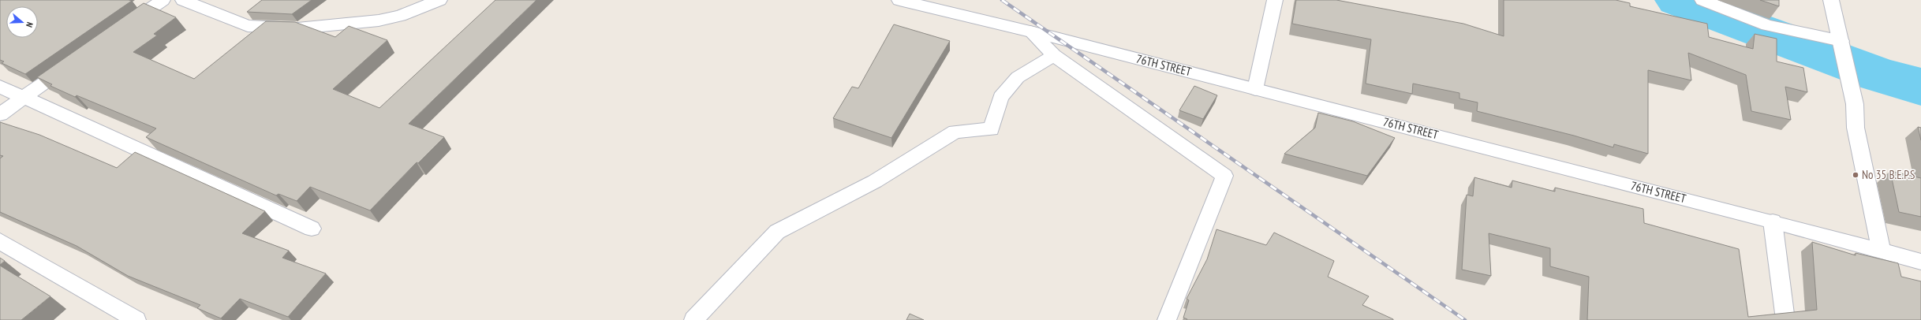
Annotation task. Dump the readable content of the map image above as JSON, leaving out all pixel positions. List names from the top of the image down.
{
  "streets": {
    "street": ["76TH STREET"]
  },
  "places": ["No 35 B.E.P.S"],
  "north": "right"
}
